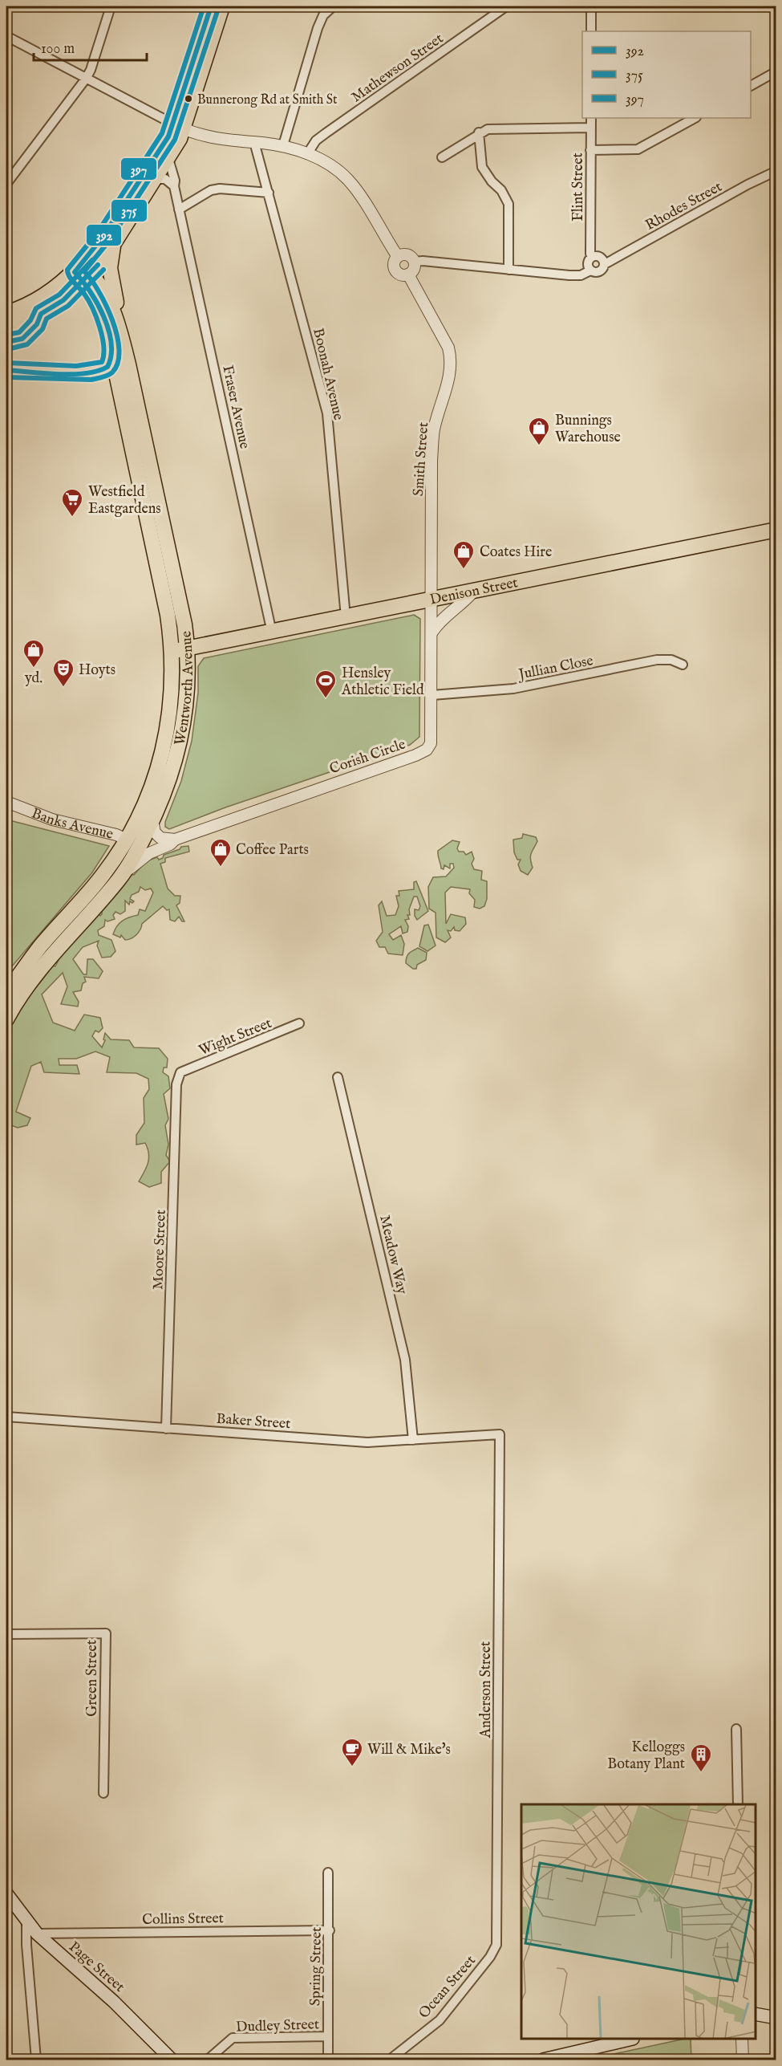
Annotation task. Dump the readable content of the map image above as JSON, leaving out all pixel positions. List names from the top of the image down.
{
  "streets": {
    "main road": ["Denison Street", "Wentworth Avenue", "Page Street"],
    "street": [
      "Mathewson Street",
      "Flint Street",
      "Rhodes Street",
      "Boonah Avenue",
      "Fraser Avenue",
      "Smith Street",
      "Jullian Close",
      "Corish Circle",
      "Banks Avenue",
      "Wight Street",
      "Moore Street",
      "Meadow Way",
      "Baker Street",
      "Green Street",
      "Anderson Street",
      "Collins Street",
      "Spring Street",
      "Ocean Street",
      "Dudley Street"
    ]
  },
  "crossings": [
    ["Flint Street", "Rhodes Street"],
    ["Boonah Avenue", "Denison Street"],
    ["Fraser Avenue", "Denison Street"],
    ["Smith Street", "Denison Street"],
    ["Smith Street", "Corish Circle"],
    ["Denison Street", "Wentworth Avenue"],
    ["Denison Street", "Corish Circle"],
    ["Jullian Close", "Corish Circle"],
    ["Wentworth Avenue", "Corish Circle"],
    ["Wentworth Avenue", "Banks Avenue"],
    ["Wight Street", "Moore Street"],
    ["Moore Street", "Baker Street"],
    ["Meadow Way", "Baker Street"],
    ["Baker Street", "Anderson Street"],
    ["Anderson Street", "Ocean Street"],
    ["Collins Street", "Page Street"],
    ["Collins Street", "Spring Street"],
    ["Spring Street", "Dudley Street"]
  ],
  "places": {
    "other": ["Bunnerong Rd at Smith St"],
    "shop": [
      "Bunnings Warehouse",
      "Coates Hire",
      "yd.",
      "Coffee Parts"
    ],
    "supermarket": ["Westfield Eastgardens"],
    "theatre": ["Hoyts"],
    "sports": ["Hensley Athletic Field"],
    "cafe": ["Will & Mike's"],
    "building": ["Kelloggs Botany Plant"]
  },
  "lines": ["transit line 392", "transit line 397", "transit line 375"],
  "legend": ["392", "375", "397"],
  "scale_bar": "100 m"
}
